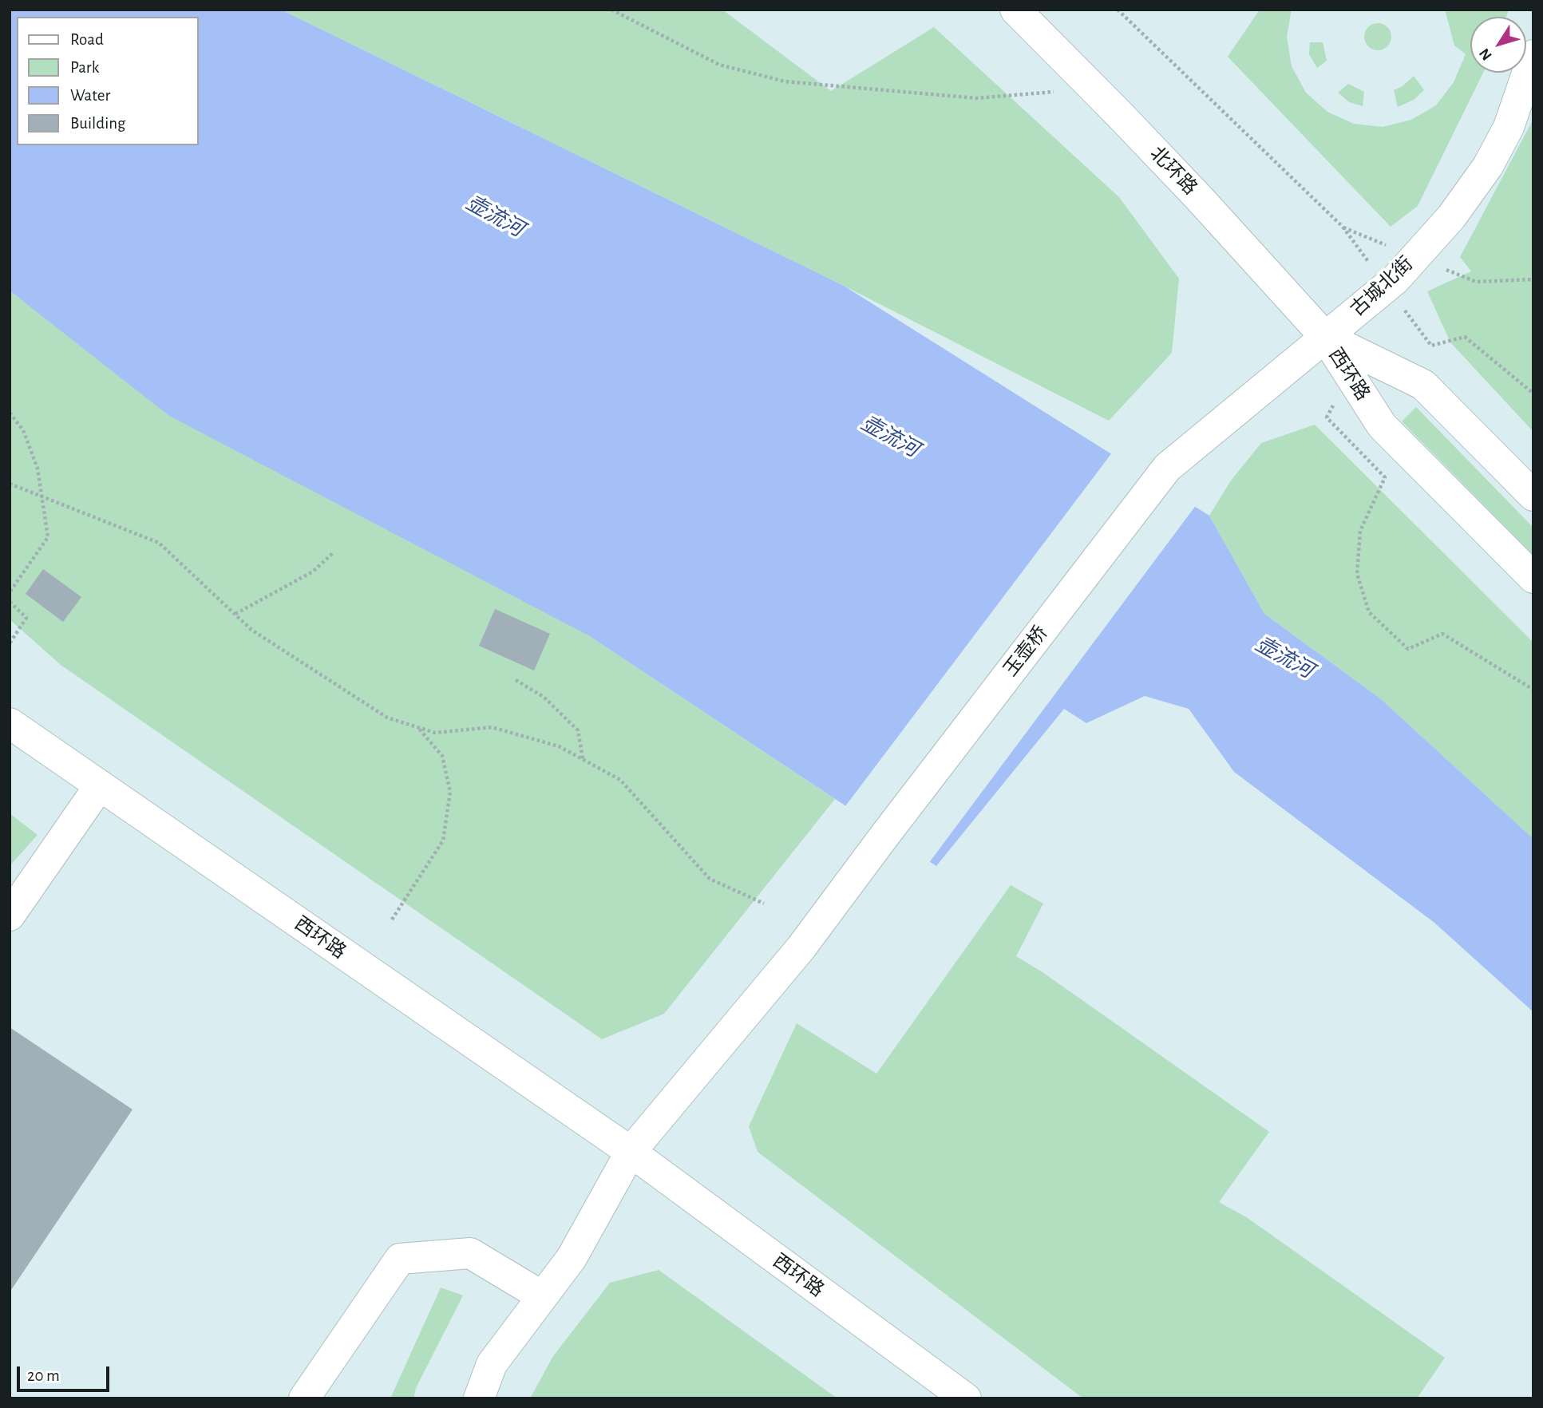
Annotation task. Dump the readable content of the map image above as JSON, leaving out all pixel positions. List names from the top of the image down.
{
  "streets": {
    "main road": [
      "北环路",
      "古城北街",
      "西环路",
      "玉壶桥"
    ]
  },
  "crossings": [
    ["北环路", "古城北街"],
    ["北环路", "西环路"],
    ["古城北街", "西环路"],
    ["古城北街", "玉壶桥"],
    ["西环路", "玉壶桥"]
  ],
  "water": ["壶流河"],
  "legend": [
    "Road",
    "Park",
    "Water",
    "Building"
  ],
  "scale_bar": "20 m",
  "north": "bottom left"
}
